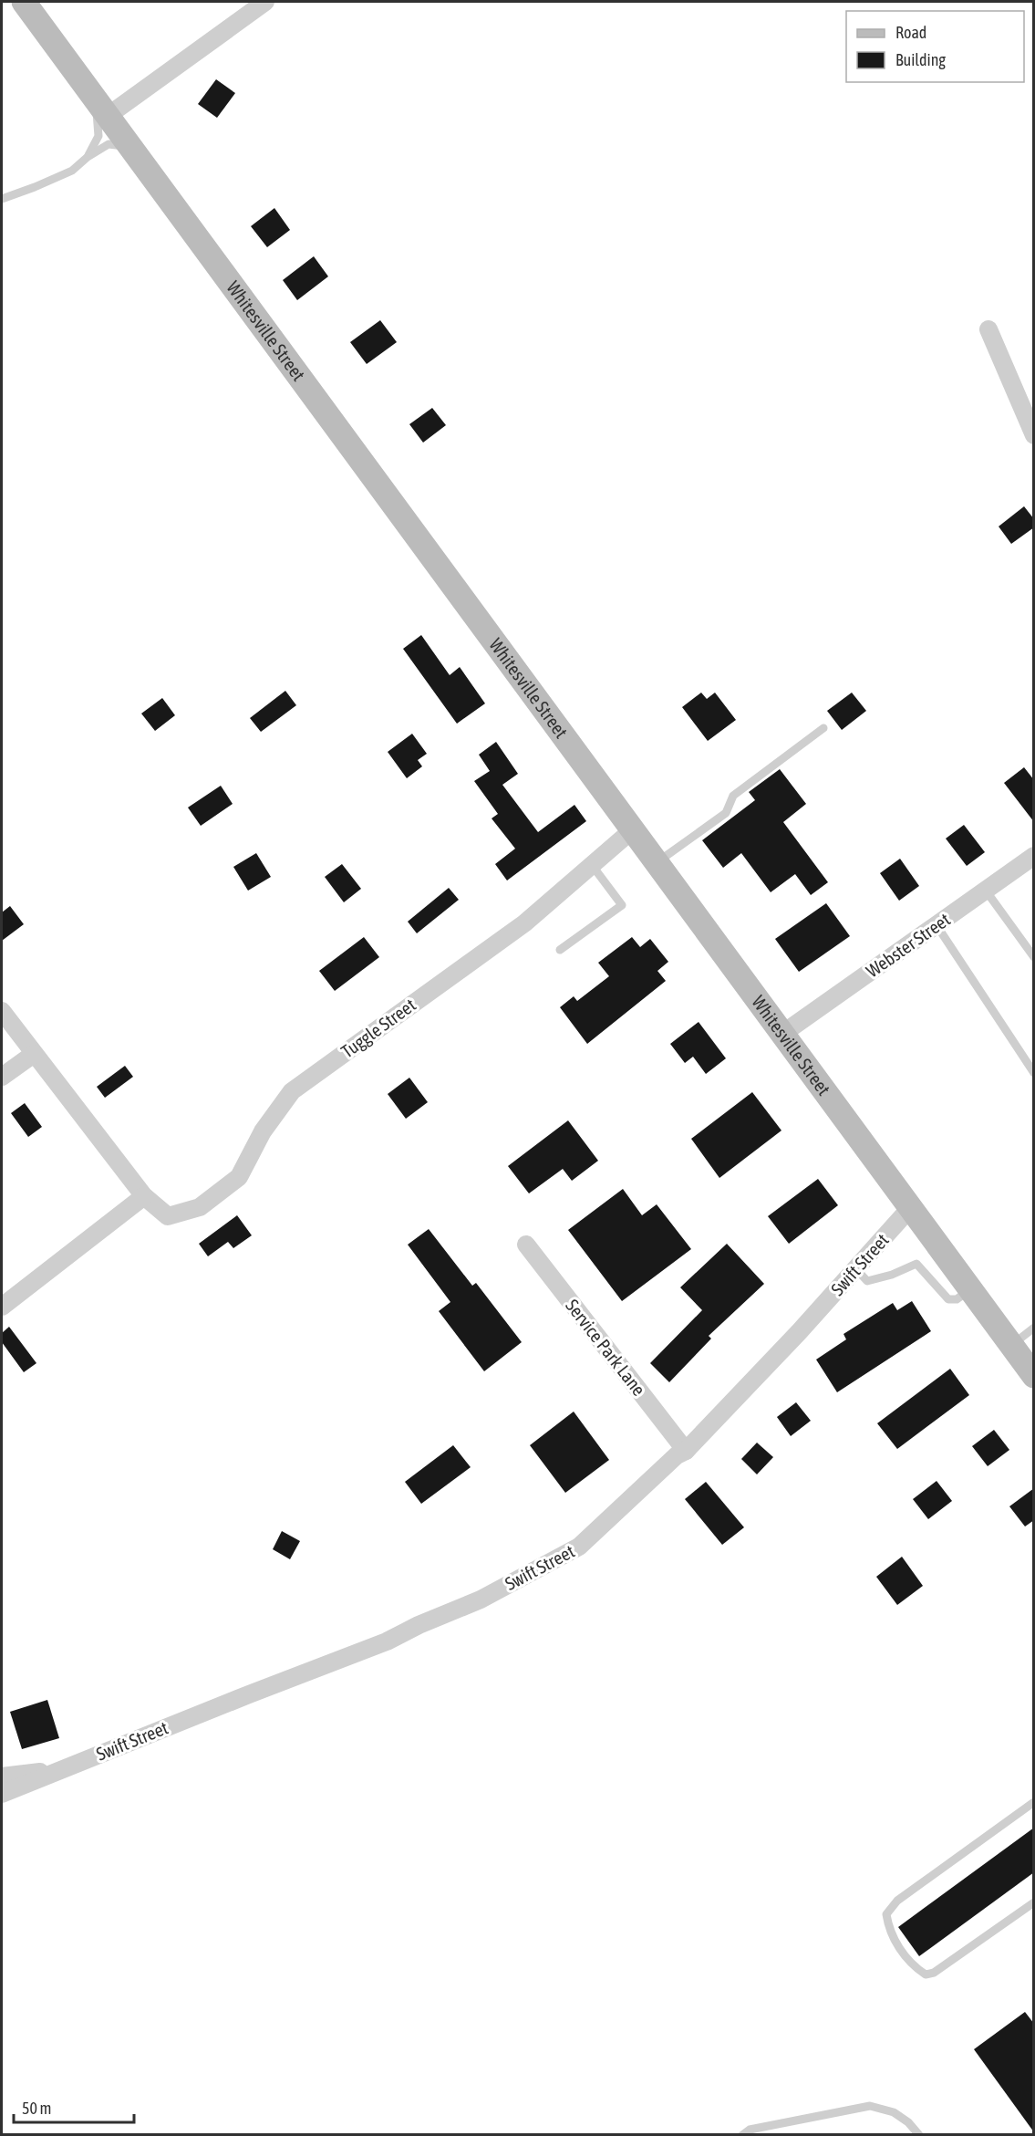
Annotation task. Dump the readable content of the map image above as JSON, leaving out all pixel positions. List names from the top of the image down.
{
  "streets": {
    "main road": ["Whitesville Street"],
    "street": [
      "Webster Street",
      "Tuggle Street",
      "Swift Street",
      "Service Park Lane"
    ]
  },
  "crossings": [
    ["Whitesville Street", "Webster Street"],
    ["Whitesville Street", "Tuggle Street"],
    ["Whitesville Street", "Swift Street"],
    ["Swift Street", "Service Park Lane"]
  ],
  "legend": ["Road", "Building"],
  "scale_bar": "50 m"
}
